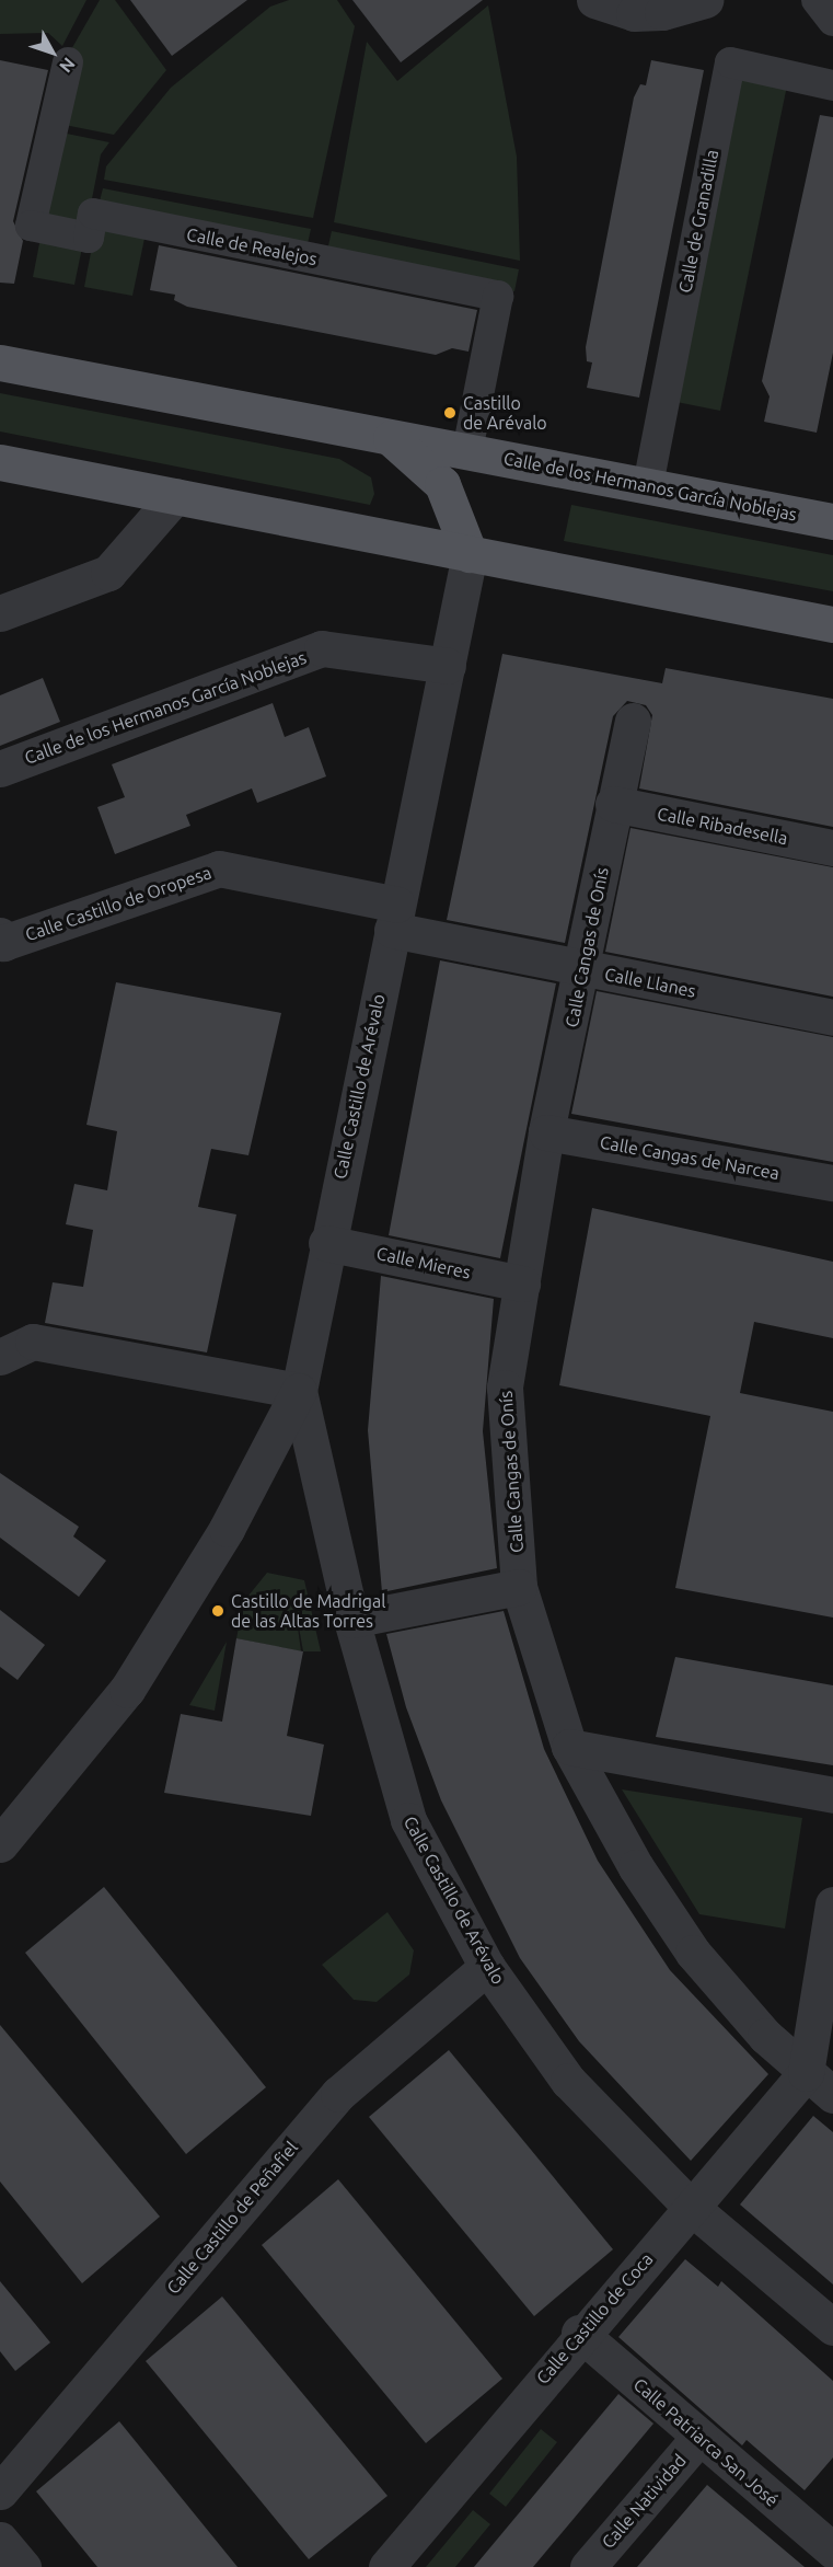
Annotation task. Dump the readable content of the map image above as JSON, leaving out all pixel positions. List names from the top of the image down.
{
  "streets": {
    "main road": ["Calle de los Hermanos García Noblejas"],
    "street": [
      "Calle de Granadilla",
      "Calle de Realejos",
      "Calle Ribadesella",
      "Calle Castillo de Oropesa",
      "Calle Cangas de Onís",
      "Calle Llanes",
      "Calle Castillo de Arévalo",
      "Calle Cangas de Narcea",
      "Calle Mieres",
      "Calle Castillo de Peñafiel",
      "Calle Castillo de Coca",
      "Calle Patriarca San José",
      "Calle Natividad"
    ]
  },
  "crossings": [
    ["Calle de Granadilla", "Calle de los Hermanos García Noblejas"],
    ["Calle de Realejos", "Calle de los Hermanos García Noblejas"],
    ["Calle de los Hermanos García Noblejas", "Calle Castillo de Arévalo"],
    ["Calle Ribadesella", "Calle Cangas de Onís"],
    ["Calle Castillo de Oropesa", "Calle Llanes"],
    ["Calle Castillo de Oropesa", "Calle Castillo de Arévalo"],
    ["Calle Cangas de Onís", "Calle Llanes"],
    ["Calle Cangas de Onís", "Calle Cangas de Narcea"],
    ["Calle Cangas de Onís", "Calle Mieres"],
    ["Calle Cangas de Onís", "Calle Castillo de Coca"],
    ["Calle Llanes", "Calle Castillo de Arévalo"],
    ["Calle Castillo de Arévalo", "Calle Mieres"],
    ["Calle Castillo de Arévalo", "Calle Castillo de Peñafiel"],
    ["Calle Castillo de Arévalo", "Calle Castillo de Coca"],
    ["Calle Castillo de Coca", "Calle Patriarca San José"],
    ["Calle Patriarca San José", "Calle Natividad"]
  ],
  "places": ["Castillo de Arévalo", "Castillo de Madrigal de las Altas Torres"],
  "north": "bottom right"
}
